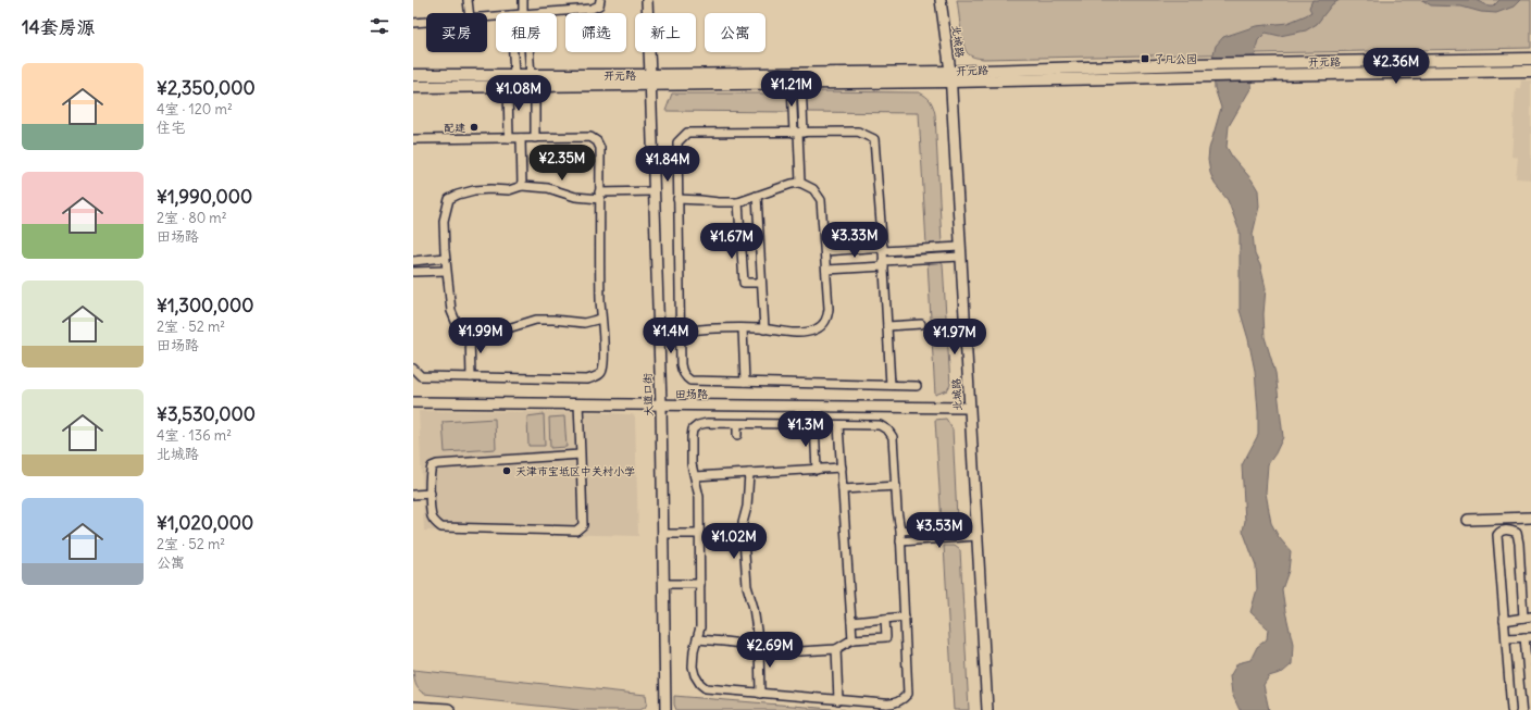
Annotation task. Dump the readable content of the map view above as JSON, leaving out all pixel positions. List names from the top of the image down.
{
  "streets": {
    "main road": ["开元路"],
    "street": ["北城路", "田场路", "大道口街"]
  },
  "crossings": [
    ["北城路", "开元路"],
    ["北城路", "田场路"],
    ["开元路", "大道口街"],
    ["田场路", "大道口街"]
  ],
  "places": {
    "transit": ["了凡公园"],
    "other": ["配建", "天津市宝坻区中关村小学"]
  },
  "page": {
    "heading": "14套房源",
    "chip": [
      "买房",
      "租房",
      "筛选",
      "新上",
      "公寓"
    ],
    "price": [
      "¥2.36M",
      "¥1.21M",
      "¥1.08M",
      "¥2.35M",
      "¥1.84M",
      "¥3.33M",
      "¥1.67M",
      "¥1.99M",
      "¥1.4M",
      "¥1.97M",
      "¥1.3M",
      "¥3.53M",
      "¥1.02M",
      "¥2.69M"
    ],
    "list": [
      {
        "name": "¥2,350,000",
        "note": "4室 · 120 m² · 住宅"
      },
      {
        "name": "¥1,990,000",
        "note": "2室 · 80 m² · 田场路"
      },
      {
        "name": "¥1,300,000",
        "note": "2室 · 52 m² · 田场路"
      },
      {
        "name": "¥3,530,000",
        "note": "4室 · 136 m² · 北城路"
      },
      {
        "name": "¥1,020,000",
        "note": "2室 · 52 m² · 公寓"
      }
    ]
  }
}
